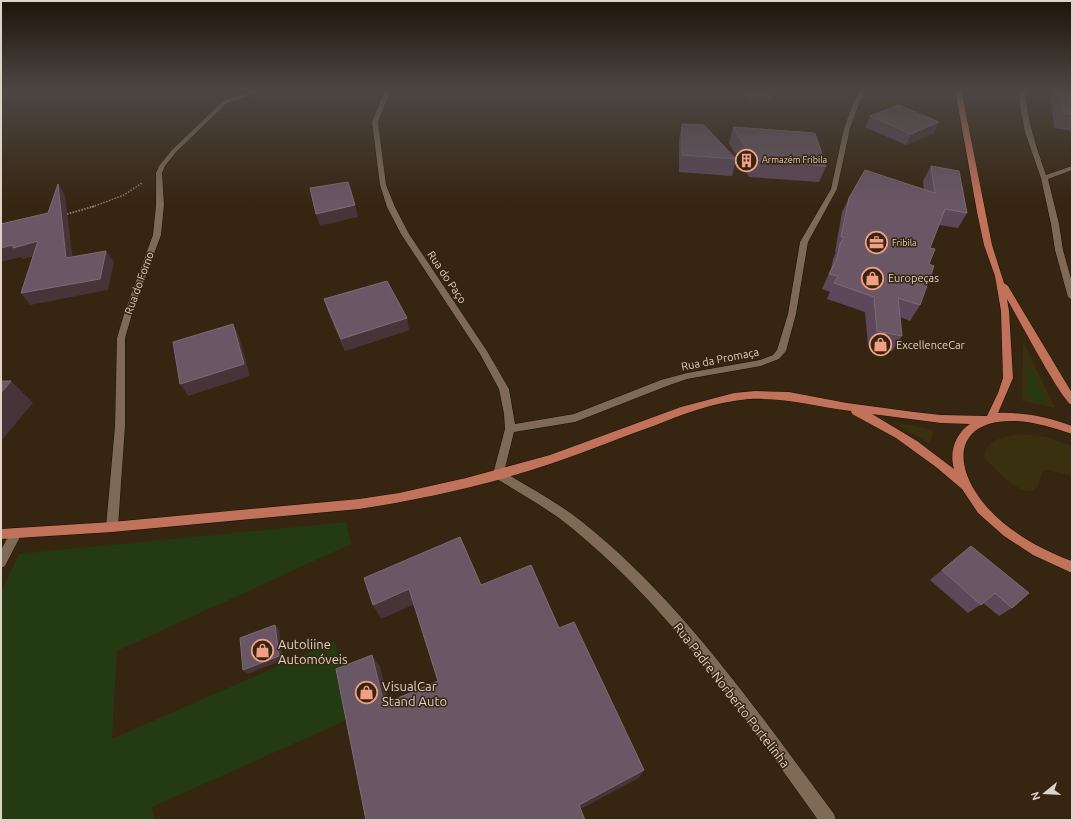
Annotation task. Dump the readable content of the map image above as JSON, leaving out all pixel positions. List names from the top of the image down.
{
  "streets": {
    "street": [
      "Rua do Paço",
      "Rua do Forno",
      "Rua da Promaça",
      "Rua Padre Norberto Portelinha"
    ]
  },
  "crossings": [
    ["Rua do Paço", "Rua da Promaça"],
    ["Rua do Paço", "Rua Padre Norberto Portelinha"]
  ],
  "places": {
    "building": ["Armazém Fribila"],
    "office": ["Fribila"],
    "shop": [
      "Europeças",
      "ExcellenceCar",
      "Autoliine Automóveis",
      "VisualCar Stand Auto"
    ]
  },
  "north": "left"
}
